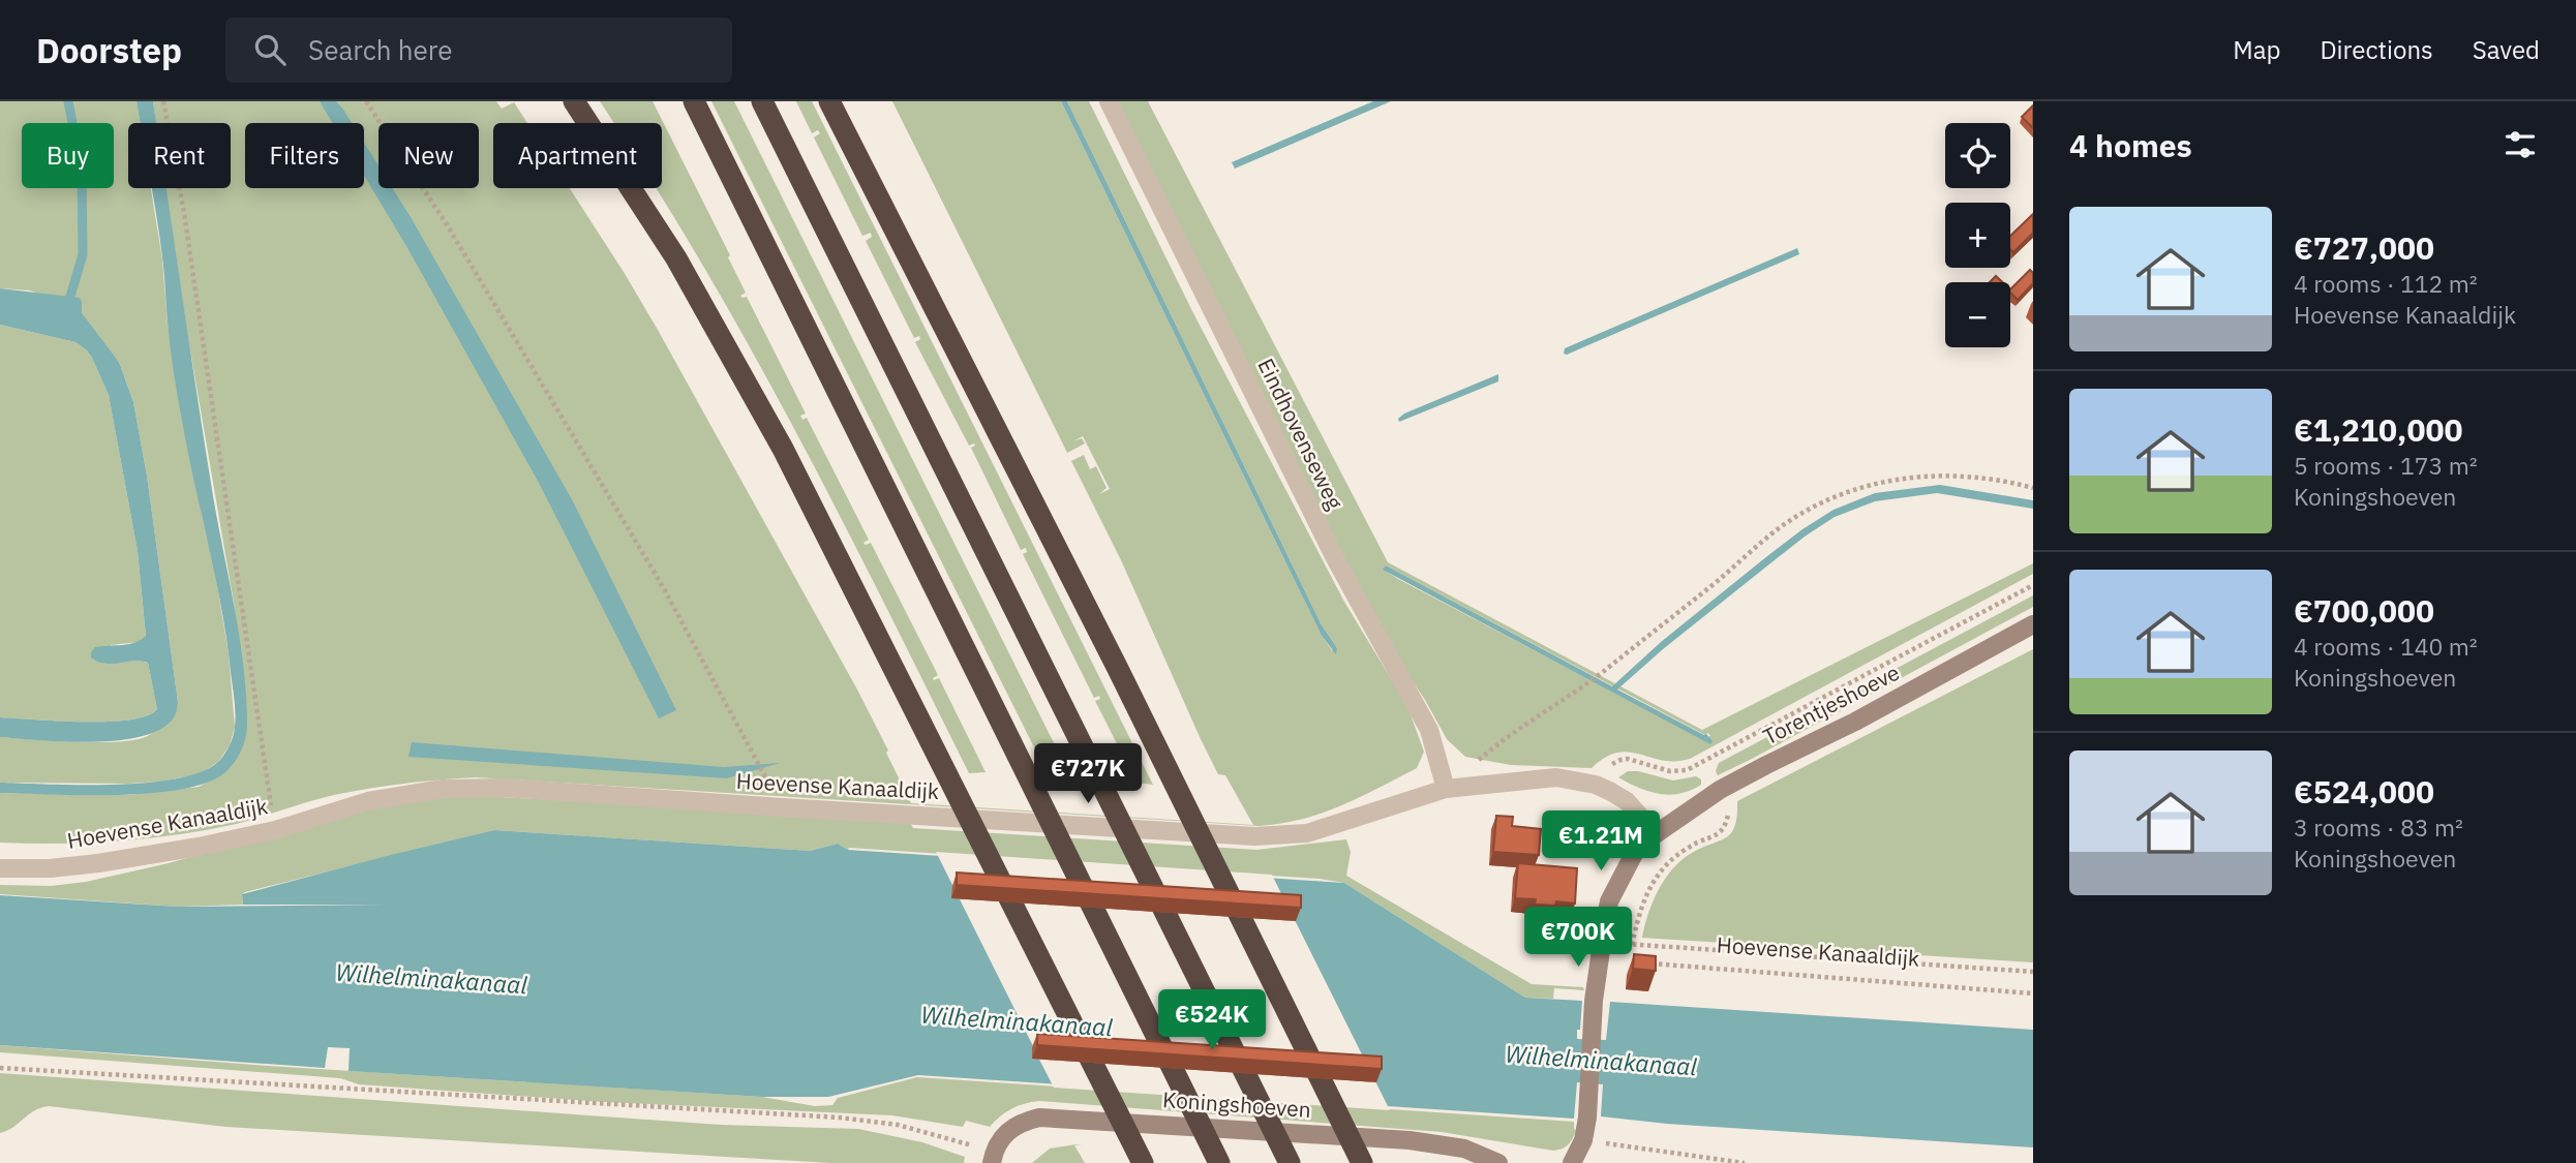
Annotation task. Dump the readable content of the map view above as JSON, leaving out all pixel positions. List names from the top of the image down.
{
  "streets": {
    "street": [
      "Eindhovenseweg",
      "Torentjeshoeve",
      "Hoevense Kanaaldijk",
      "Koningshoeven"
    ]
  },
  "crossings": [
    ["Eindhovenseweg", "Hoevense Kanaaldijk"],
    ["Torentjeshoeve", "Hoevense Kanaaldijk"]
  ],
  "water": ["Wilhelminakanaal"],
  "page": {
    "header": "Doorstep",
    "search": "Search here",
    "nav": ["Map", "Directions", "Saved"],
    "heading": "4 homes",
    "map_buttons": ["+", "−"],
    "chip": [
      "Buy",
      "Rent",
      "Filters",
      "New",
      "Apartment"
    ],
    "list": [
      {
        "name": "€727,000",
        "note": "4 rooms · 112 m² · Hoevense Kanaaldijk"
      },
      {
        "name": "€1,210,000",
        "note": "5 rooms · 173 m² · Koningshoeven"
      },
      {
        "name": "€700,000",
        "note": "4 rooms · 140 m² · Koningshoeven"
      },
      {
        "name": "€524,000",
        "note": "3 rooms · 83 m² · Koningshoeven"
      }
    ],
    "price": [
      "€727K",
      "€1.21M",
      "€700K",
      "€524K"
    ]
  }
}
